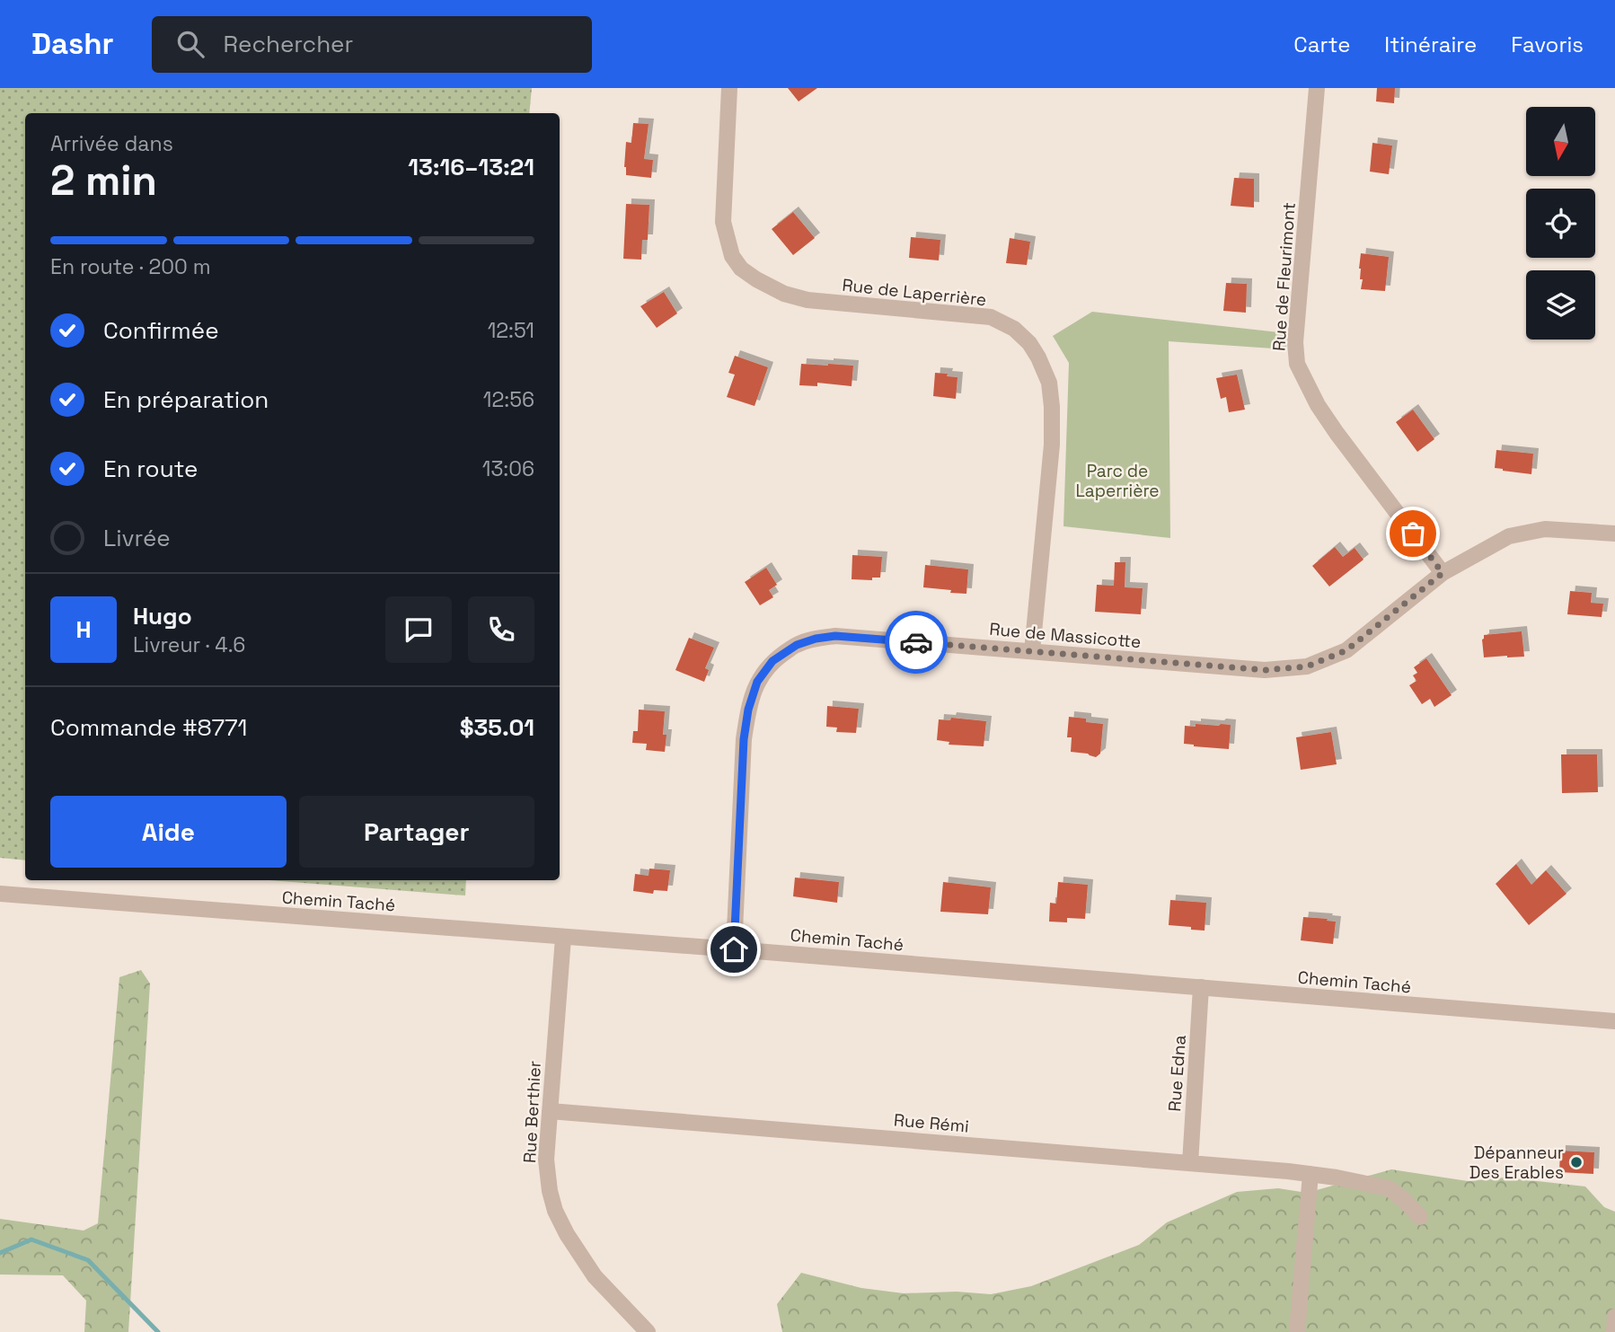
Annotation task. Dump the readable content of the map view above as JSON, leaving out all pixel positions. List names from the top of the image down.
{
  "streets": {
    "street": [
      "Rue de Fleurimont",
      "Rue de Laperrière",
      "Rue de Massicotte",
      "Chemin Taché",
      "Rue Edna",
      "Rue Berthier",
      "Rue Rémi"
    ]
  },
  "crossings": [
    ["Rue de Fleurimont", "Rue de Massicotte"],
    ["Rue de Laperrière", "Rue de Massicotte"],
    ["Rue de Massicotte", "Chemin Taché"],
    ["Chemin Taché", "Rue Edna"],
    ["Chemin Taché", "Rue Berthier"],
    ["Rue Edna", "Rue Rémi"],
    ["Rue Berthier", "Rue Rémi"]
  ],
  "parks": ["Parc de Laperrière"],
  "places": ["Dépanneur Des Erables"],
  "north": "bottom",
  "page": {
    "header": "Dashr",
    "search": "Rechercher",
    "nav": ["Carte", "Itinéraire", "Favoris"],
    "heading": ["2 min", "Arrivée dans", "13:16–13:21"],
    "panel": [
      "Hugo",
      "Livreur · 4.6",
      "Commande #8771",
      "$35.01"
    ],
    "bar": "En route · 200 m",
    "list": [
      ["Confirmée", "12:51"],
      ["En préparation", "12:56"],
      ["En route", "13:06"],
      "Livrée"
    ],
    "round": "H",
    "buttons": ["Aide", "Partager"]
  }
}
